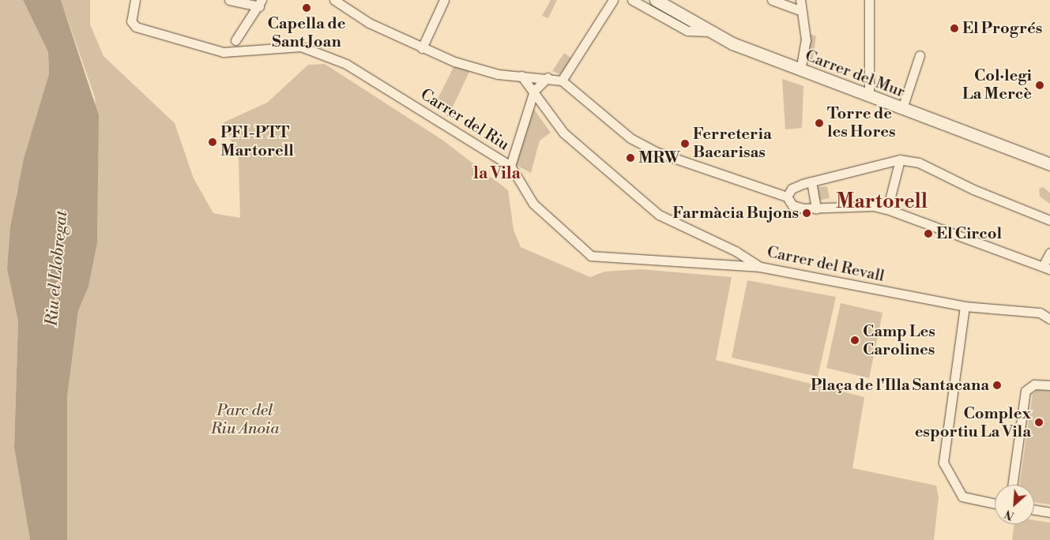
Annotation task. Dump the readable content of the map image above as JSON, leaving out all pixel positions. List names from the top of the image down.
{
  "streets": {
    "main road": ["Carrer del Mur"],
    "street": ["Carrer del Riu", "Carrer del Revall"]
  },
  "crossings": [
    ["Carrer del Riu", "Carrer del Revall"]
  ],
  "districts": ["la Vila", "Martorell"],
  "water": ["Riu el Llobregat"],
  "parks": ["Parc del Riu Anoia"],
  "places": [
    "Capella de Sant Joan",
    "El Progrés",
    "Col·legi La Mercè",
    "Torre de les Hores",
    "PFI-PTT Martorell",
    "Ferreteria Bacarisas",
    "MRW",
    "Farmàcia Bujons",
    "El Circol",
    "Camp Les Carolines",
    "Plaça de l'Illa Santacana",
    "Complex esportiu La Vila"
  ],
  "north": "bottom left"
}
